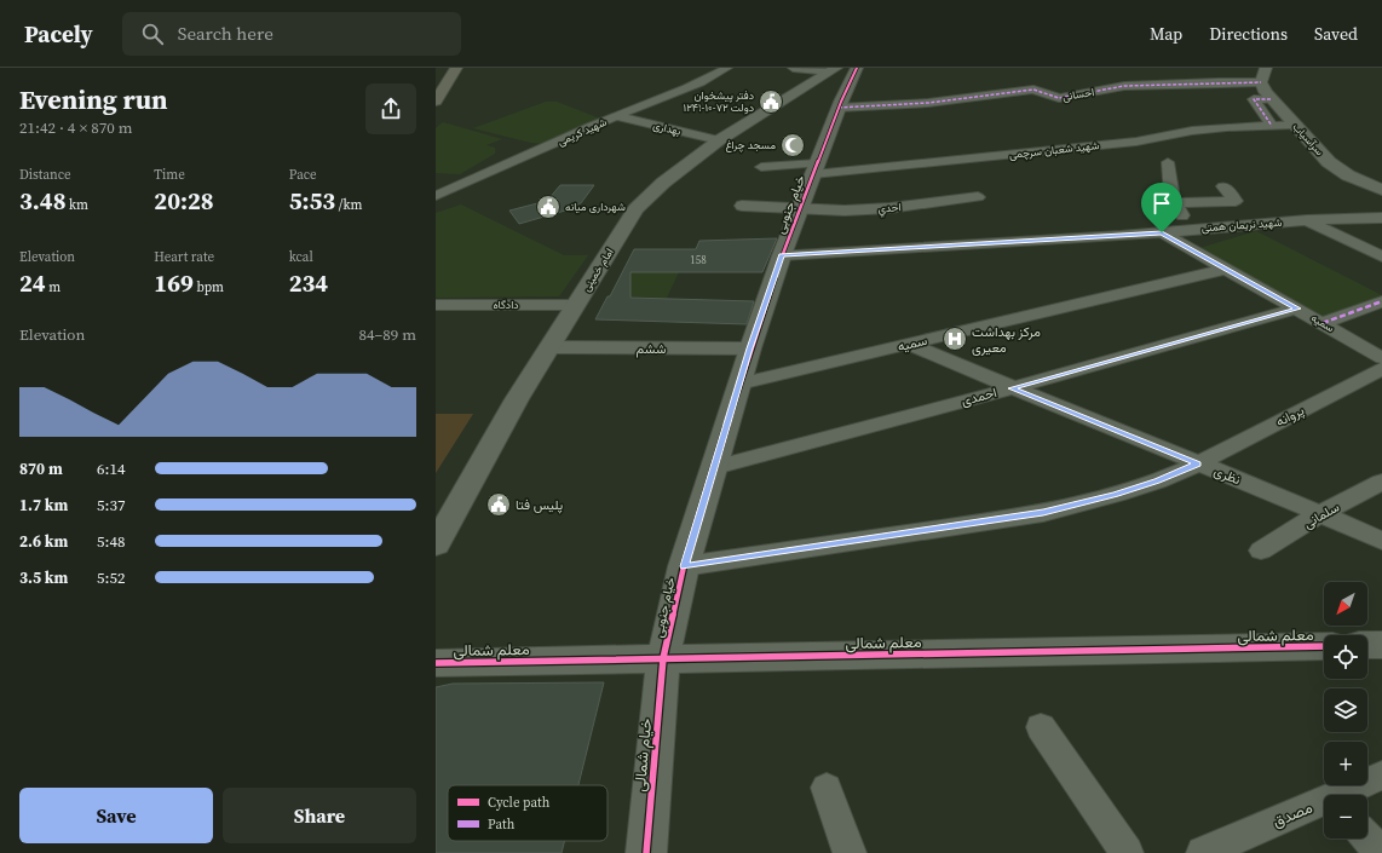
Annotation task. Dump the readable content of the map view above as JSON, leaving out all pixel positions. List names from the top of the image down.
{
  "streets": {
    "street": [
      "احسانی",
      "بهداری",
      "شهید کریمی",
      "سرآسیاب",
      "شهید شعبان سرچمی",
      "خیام جنوبی",
      "احدي",
      "شهید نریمان همتی",
      "امام خمینی",
      "دادگاه",
      "سمیه",
      "سميه",
      "ششم",
      "احمدی",
      "پروانه",
      "نظری",
      "سلمانی",
      "معلم شمالی",
      "خیام شمالی",
      "مصدق"
    ]
  },
  "crossings": [
    ["احسانی", "سرآسیاب"],
    ["احسانی", "خیام جنوبی"],
    ["بهداری", "شهید کریمی"],
    ["بهداری", "امام خمینی"],
    ["سرآسیاب", "شهید شعبان سرچمی"],
    ["شهید شعبان سرچمی", "خیام جنوبی"],
    ["خیام جنوبی", "احدي"],
    ["خیام جنوبی", "شهید نریمان همتی"],
    ["خیام جنوبی", "سميه"],
    ["خیام جنوبی", "ششم"],
    ["خیام جنوبی", "احمدی"],
    ["خیام جنوبی", "پروانه"],
    ["خیام جنوبی", "معلم شمالی"],
    ["خیام جنوبی", "خیام شمالی"],
    ["شهید نریمان همتی", "سمیه"],
    ["امام خمینی", "دادگاه"],
    ["امام خمینی", "ششم"],
    ["سمیه", "سميه"],
    ["سمیه", "احمدی"],
    ["سميه", "نظری"],
    ["احمدی", "نظری"],
    ["پروانه", "نظری"],
    ["نظری", "سلمانی"],
    ["معلم شمالی", "خیام شمالی"]
  ],
  "places": {
    "public building": ["دفتر پیشخوان دولت ۷۲-۱۰-۱۲۴۱", "شهرداری میانه", "پلیس فتا"],
    "mosque": ["مسجد چراغ"],
    "hospital": ["مرکز بهداشت معیری"]
  },
  "house_numbers": ["158"],
  "legend": ["Cycle path", "Path"],
  "north": "bottom left",
  "page": {
    "header": "Pacely",
    "search": "Search here",
    "nav": ["Map", "Directions", "Saved"],
    "heading": ["Evening run", "21:42 · 4 × 870 m"],
    "stats": [
      ["Distance", "3.48 km"],
      ["Time", "20:28"],
      ["Pace", "5:53 /km"],
      ["Elevation", "24 m"],
      ["Heart rate", "169 bpm"],
      ["kcal", "234"]
    ],
    "chart": ["Elevation", "84–89 m"],
    "list": [
      {
        "name": "870 m",
        "note": "6:14"
      },
      {
        "name": "1.7 km",
        "note": "5:37"
      },
      {
        "name": "2.6 km",
        "note": "5:48"
      },
      {
        "name": "3.5 km",
        "note": "5:52"
      }
    ],
    "map_buttons": ["+", "−"],
    "buttons": ["Save", "Share"]
  }
}
